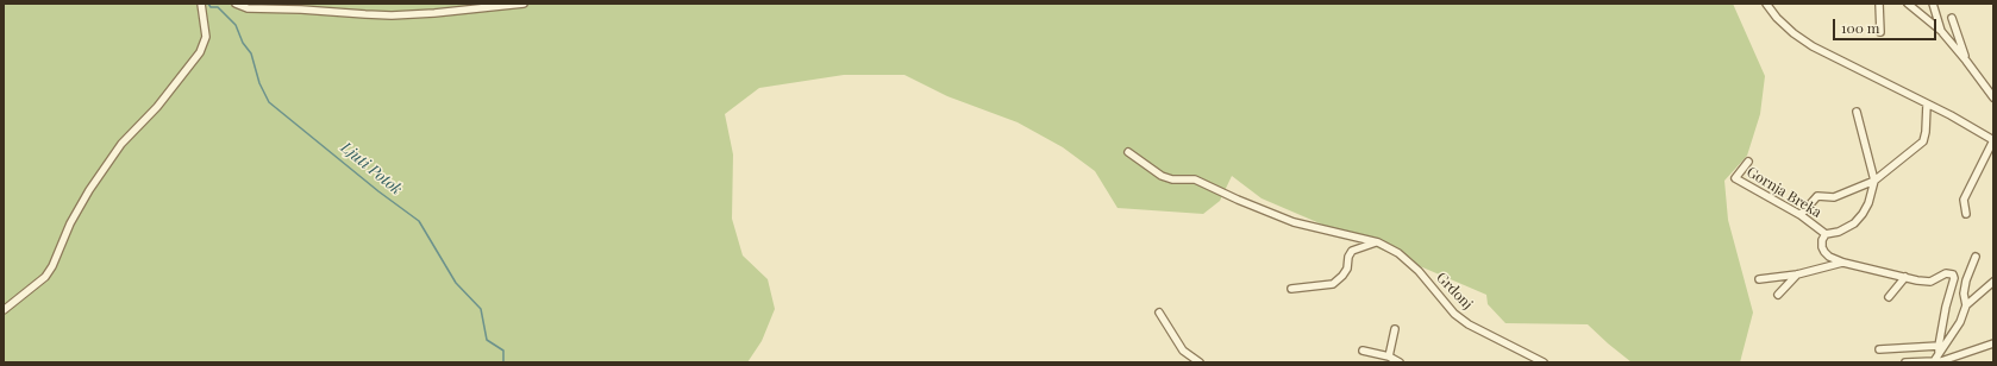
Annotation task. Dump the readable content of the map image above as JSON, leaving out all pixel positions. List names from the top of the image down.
{
  "streets": {
    "street": ["Gornja Breka", "Grdonj"]
  },
  "water": ["Ljuti Potok"],
  "scale_bar": "100 m"
}
